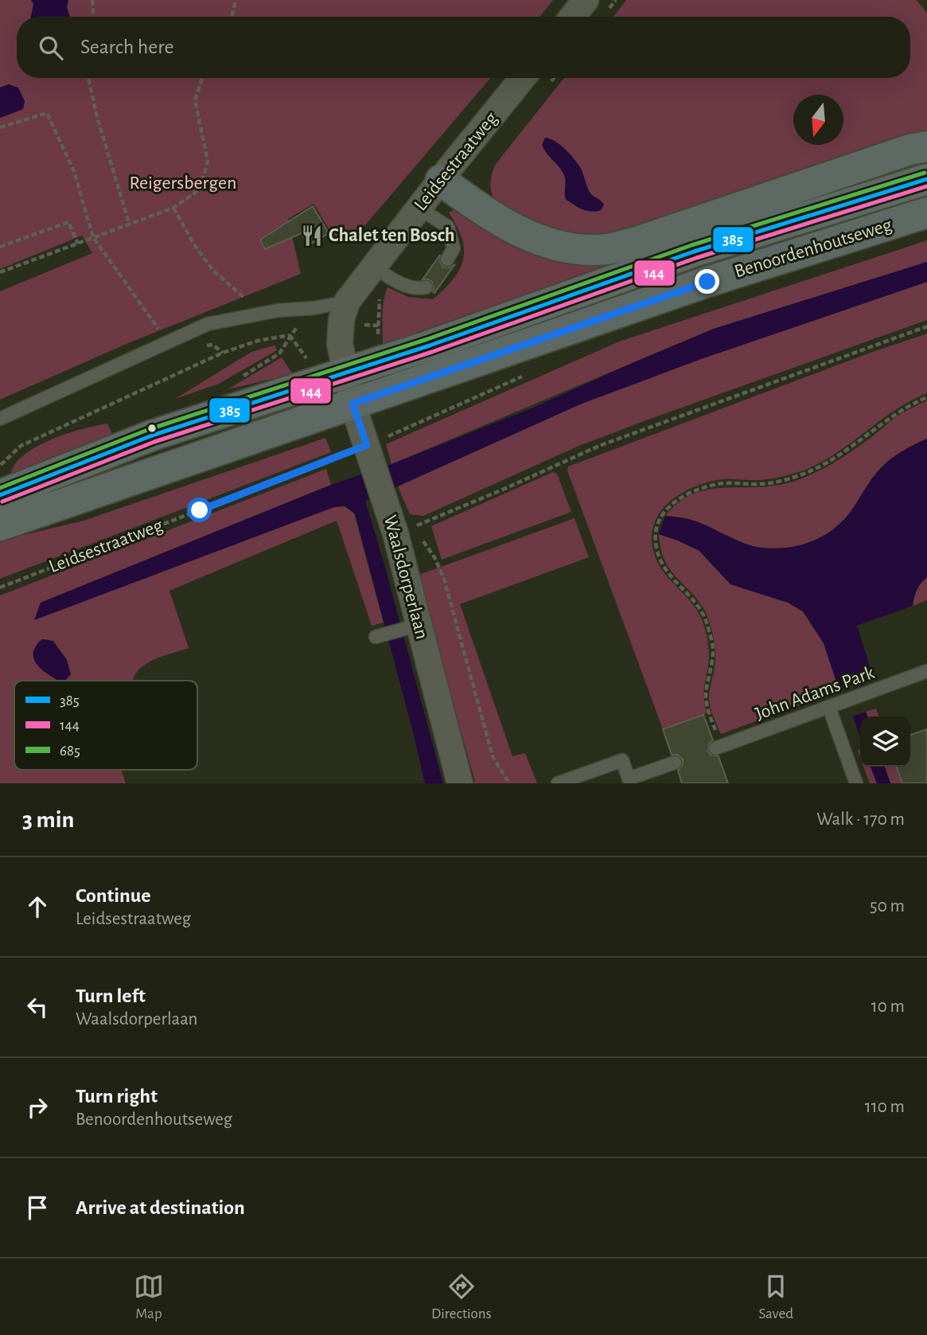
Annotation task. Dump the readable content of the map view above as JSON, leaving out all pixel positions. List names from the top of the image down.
{
  "streets": {
    "main road": ["Benoordenhoutseweg"],
    "street": ["Leidsestraatweg", "Waalsdorperlaan"],
    "lane": ["John Adams Park"]
  },
  "crossings": [
    ["Leidsestraatweg", "Benoordenhoutseweg"],
    ["Leidsestraatweg", "Waalsdorperlaan"],
    ["Benoordenhoutseweg", "Waalsdorperlaan"]
  ],
  "parks": ["Reigersbergen"],
  "places": {
    "restaurant": ["Chalet ten Bosch"]
  },
  "lines": ["transit line 685", "transit line 385", "transit line 144"],
  "legend": ["385", "144", "685"],
  "north": "bottom",
  "page": {
    "search": "Search here",
    "heading": ["3 min", "Walk · 170 m"],
    "list": [
      ["Continue", "Leidsestraatweg", "50 m"],
      ["Turn left", "Waalsdorperlaan", "10 m"],
      ["Turn right", "Benoordenhoutseweg", "110 m"],
      "Arrive at destination"
    ],
    "nav": ["Map", "Directions", "Saved"]
  }
}
